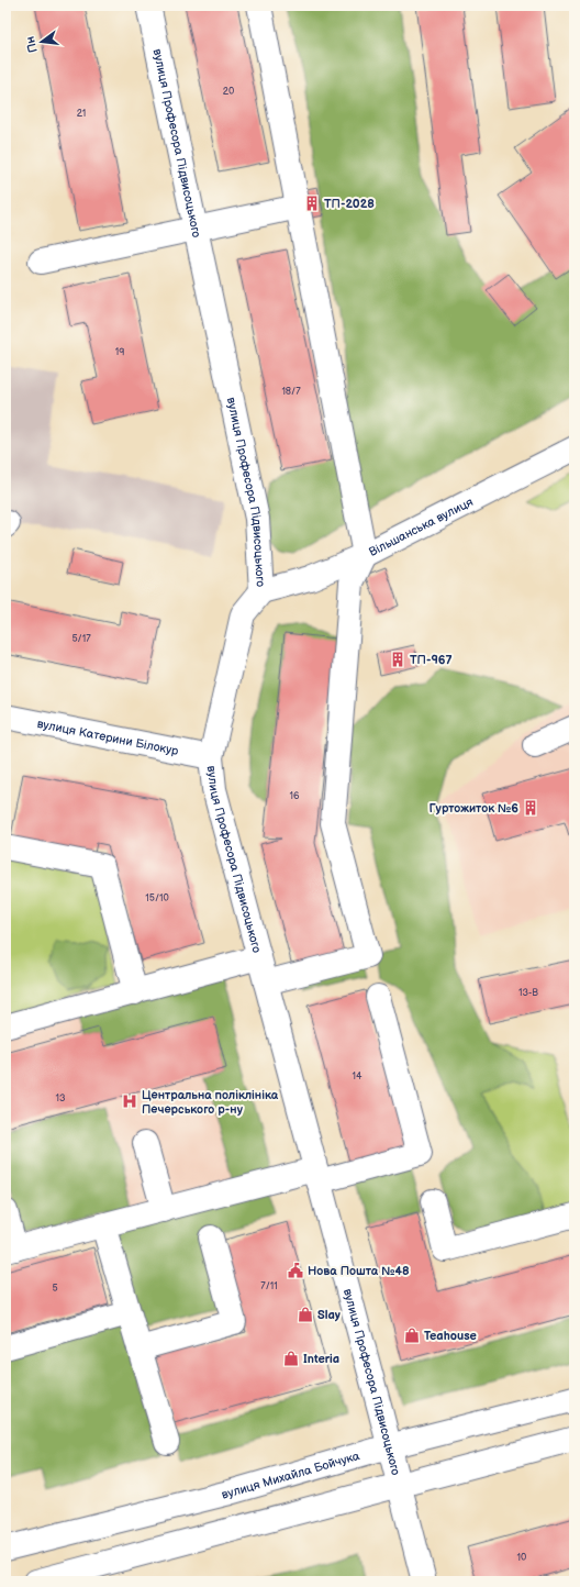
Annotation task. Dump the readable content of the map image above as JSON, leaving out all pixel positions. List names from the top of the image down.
{
  "streets": {
    "street": [
      "вулиця Професора Підвисоцького",
      "Вільшанська вулиця",
      "вулиця Катерини Білокур",
      "вулиця Михайла Бойчука"
    ]
  },
  "crossings": [
    ["вулиця Професора Підвисоцького", "Вільшанська вулиця"],
    ["вулиця Професора Підвисоцького", "вулиця Катерини Білокур"],
    ["вулиця Професора Підвисоцького", "вулиця Михайла Бойчука"]
  ],
  "places": {
    "building": ["ТП-2028", "ТП-967", "Гуртожиток №6"],
    "hospital": ["Центральна поліклініка Печерського р-ну"],
    "public building": ["Нова Пошта №48"],
    "shop": ["Slay", "Teahouse", "Interia"]
  },
  "house_numbers": [
    "20",
    "21",
    "19",
    "18/7",
    "5/17",
    "16",
    "15/10",
    "13-В",
    "14",
    "13",
    "7/11",
    "5",
    "10"
  ],
  "north": "left"
}
